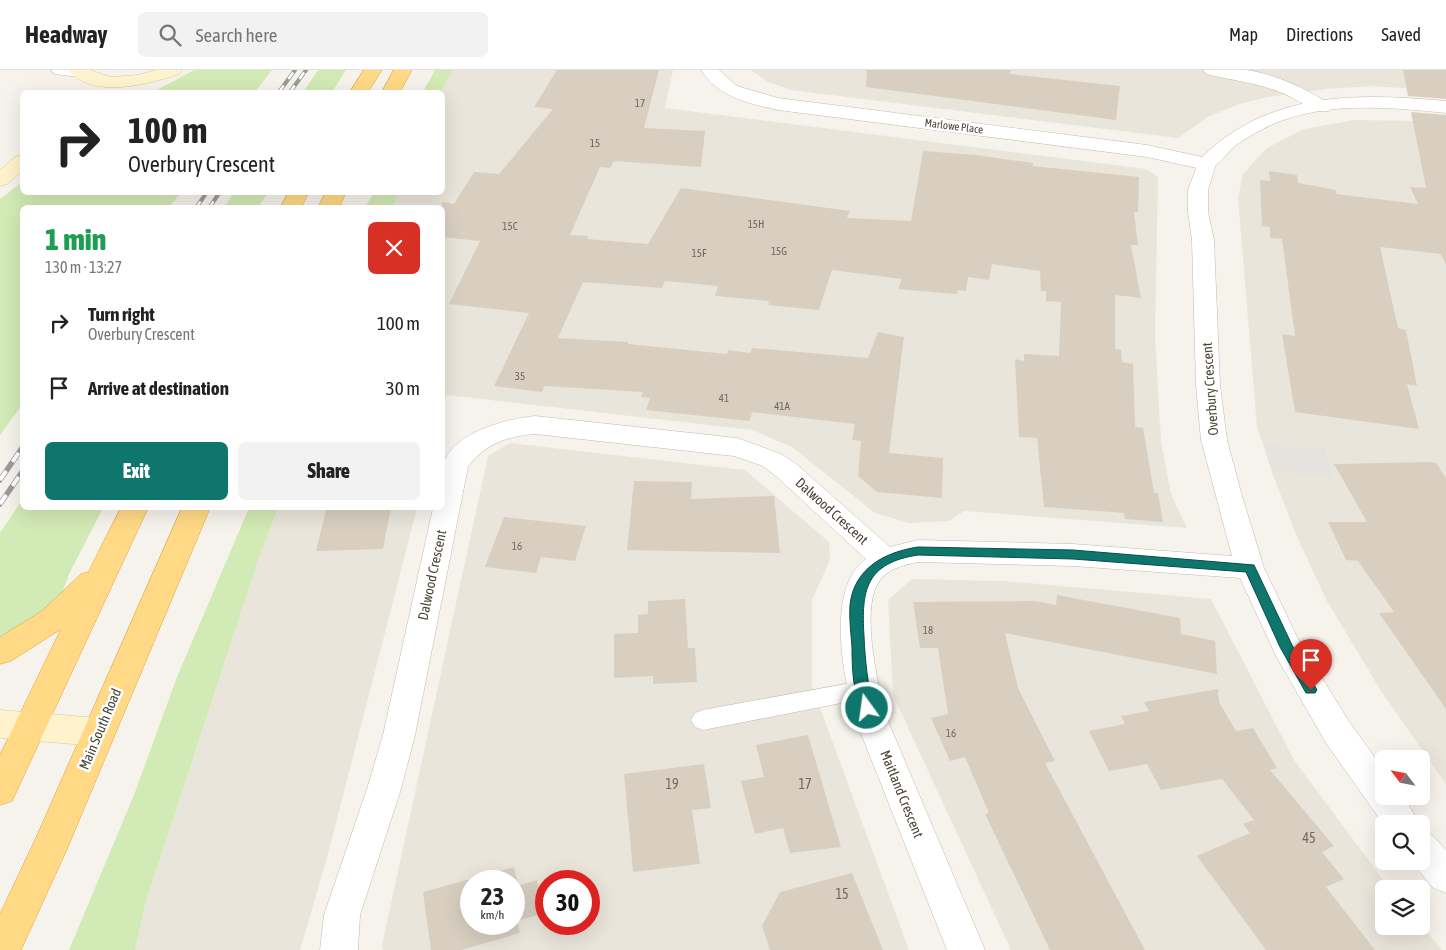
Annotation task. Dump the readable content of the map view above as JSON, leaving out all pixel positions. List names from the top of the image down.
{
  "streets": {
    "highway": ["Main South Road"],
    "street": [
      "Marlowe Place",
      "Overbury Crescent",
      "Dalwood Crescent",
      "Maitland Crescent"
    ]
  },
  "crossings": [
    ["Marlowe Place", "Overbury Crescent"],
    ["Overbury Crescent", "Maitland Crescent"],
    ["Dalwood Crescent", "Maitland Crescent"]
  ],
  "house_numbers": [
    "17",
    "15",
    "15H",
    "15C",
    "15G",
    "15F",
    "35",
    "41",
    "41A",
    "16",
    "18",
    "16",
    "19",
    "17",
    "45",
    "15"
  ],
  "north": "top left",
  "page": {
    "header": "Headway",
    "search": "Search here",
    "nav": ["Map", "Directions", "Saved"],
    "turn": ["100 m", "Overbury Crescent"],
    "heading": ["1 min", "130 m · 13:27"],
    "list": [
      {
        "name": "Turn right",
        "note": "Overbury Crescent",
        "value": "100 m"
      },
      {
        "name": "Arrive at destination",
        "value": "30 m"
      }
    ],
    "buttons": ["Exit", "Share"],
    "speed": "23 km/h",
    "limit": "30"
  }
}
